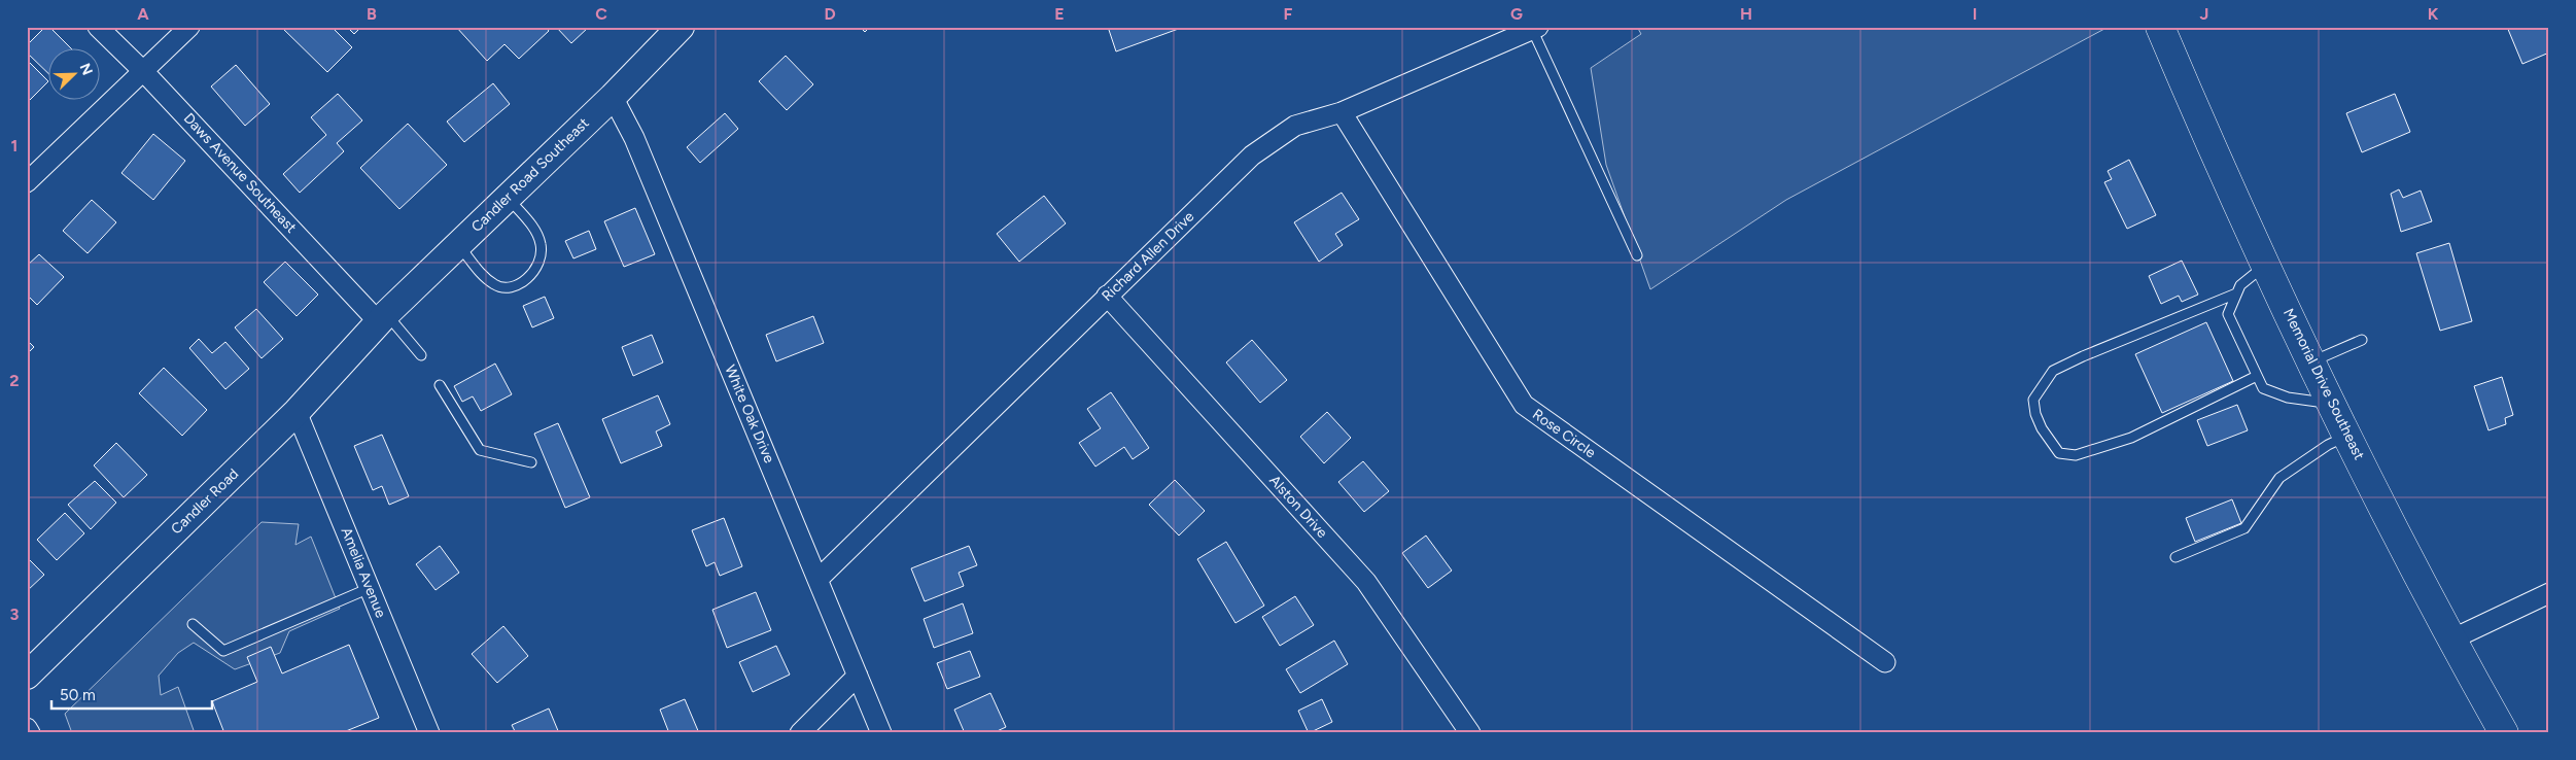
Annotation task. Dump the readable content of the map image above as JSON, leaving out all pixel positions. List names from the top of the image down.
{
  "streets": {
    "main road": ["Candler Road Southeast", "Memorial Drive Southeast", "Candler Road"],
    "street": [
      "Daws Avenue Southeast",
      "Richard Allen Drive",
      "White Oak Drive",
      "Rose Circle",
      "Alston Drive",
      "Amelia Avenue"
    ]
  },
  "crossings": [
    ["Daws Avenue Southeast", "Candler Road Southeast"],
    ["Daws Avenue Southeast", "Candler Road"],
    ["Candler Road Southeast", "White Oak Drive"],
    ["Candler Road Southeast", "Candler Road"],
    ["Richard Allen Drive", "White Oak Drive"],
    ["Richard Allen Drive", "Rose Circle"],
    ["Richard Allen Drive", "Alston Drive"],
    ["Candler Road", "Amelia Avenue"]
  ],
  "scale_bar": "50 m",
  "north": "top right",
  "grid": {
    "columns": [
      "A",
      "B",
      "C",
      "D",
      "E",
      "F",
      "G",
      "H",
      "I",
      "J",
      "K"
    ],
    "rows": ["1", "2", "3"]
  }
}
